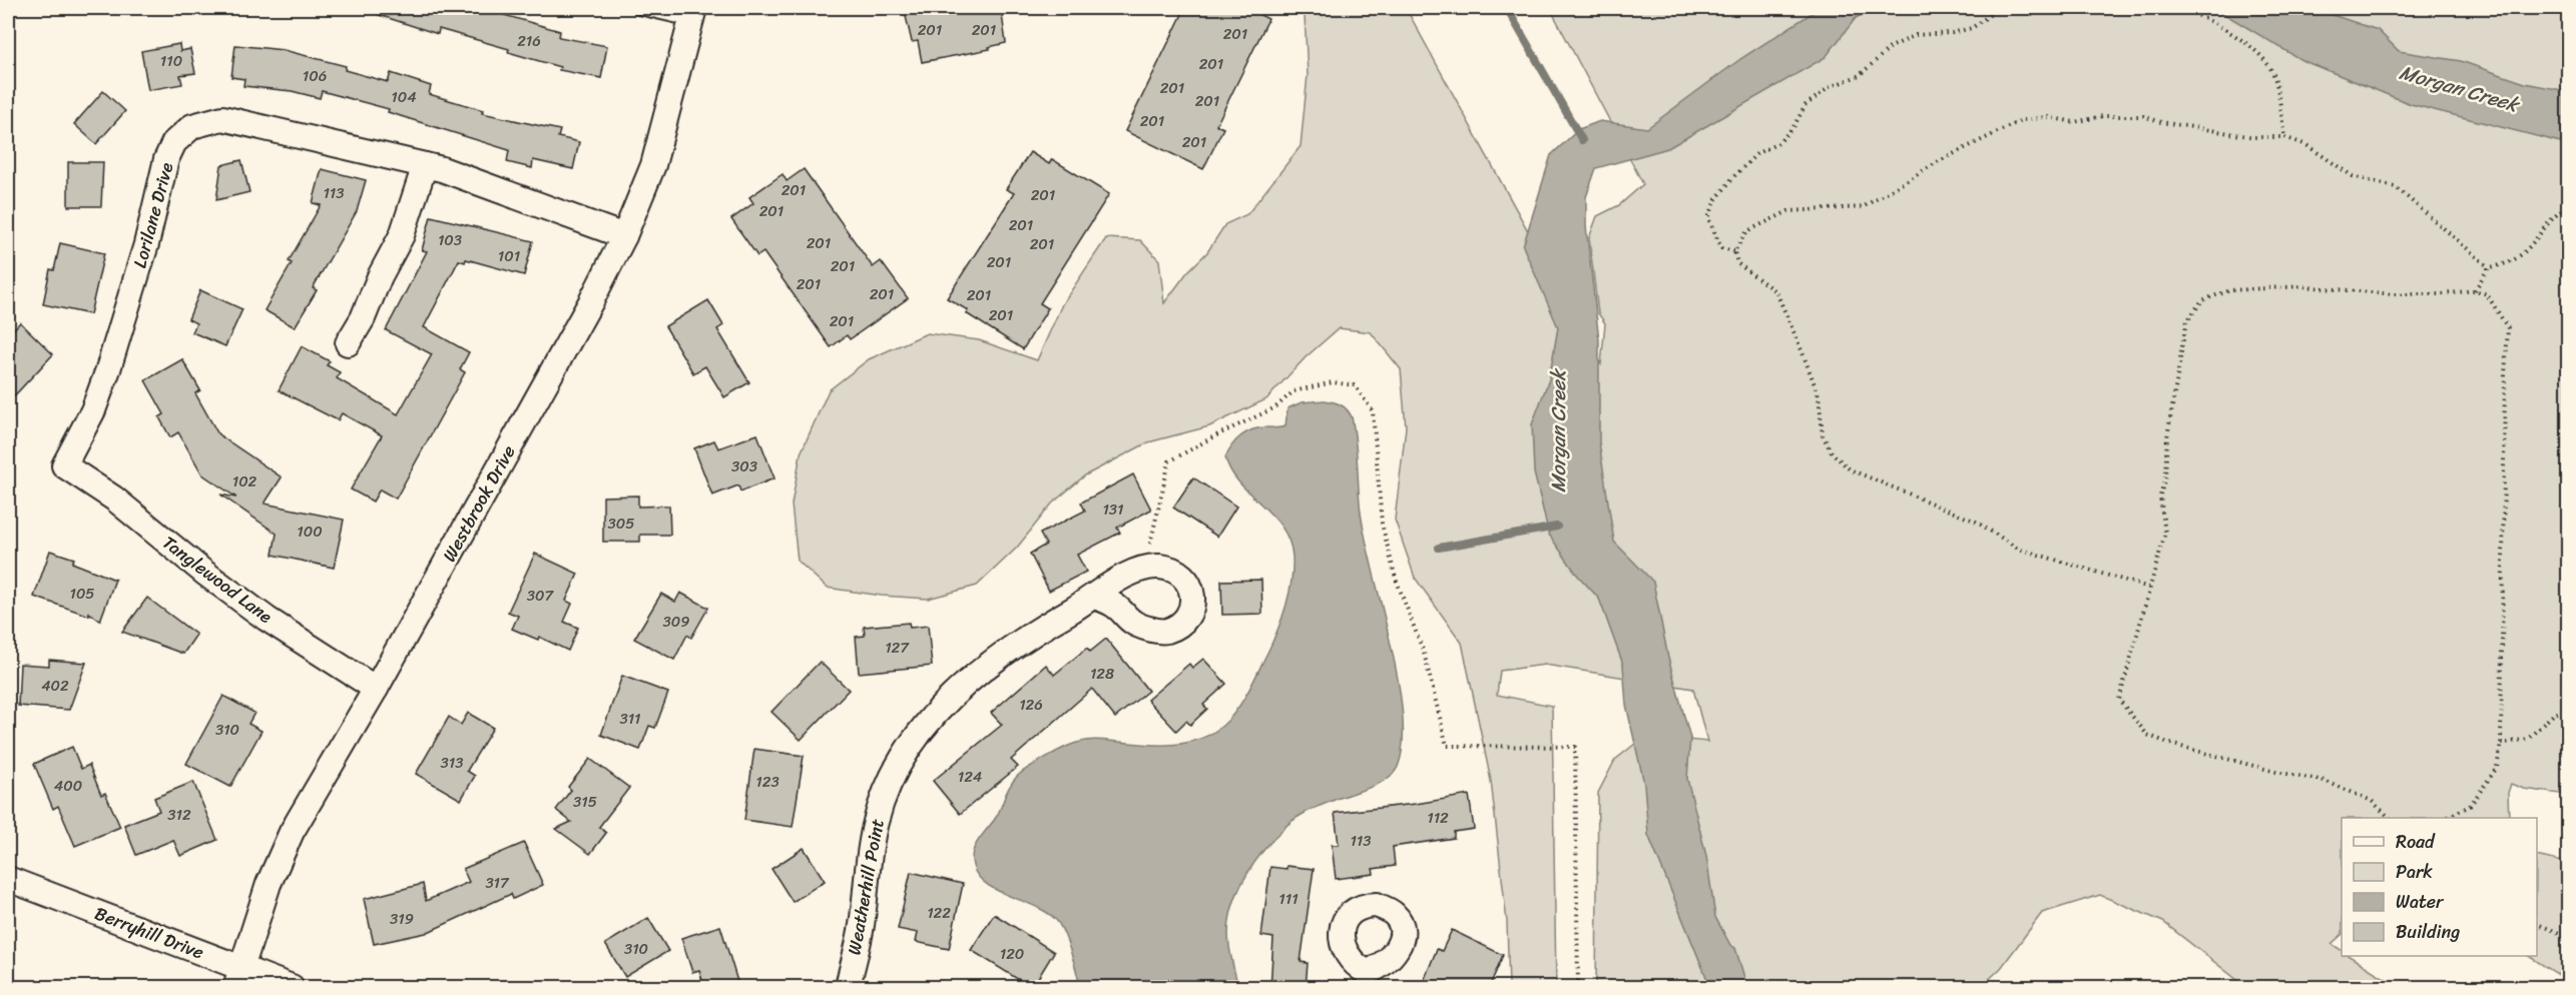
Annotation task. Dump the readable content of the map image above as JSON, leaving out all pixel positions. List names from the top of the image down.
{
  "streets": {
    "street": [
      "Lorilane Drive",
      "Westbrook Drive",
      "Tanglewood Lane",
      "Weatherhill Point",
      "Berryhill Drive"
    ]
  },
  "crossings": [
    ["Lorilane Drive", "Westbrook Drive"],
    ["Lorilane Drive", "Tanglewood Lane"],
    ["Westbrook Drive", "Tanglewood Lane"],
    ["Westbrook Drive", "Berryhill Drive"]
  ],
  "water": ["Morgan Creek"],
  "house_numbers": [
    "201",
    "201",
    "201",
    "216",
    "110",
    "201",
    "106",
    "201",
    "104",
    "201",
    "201",
    "201",
    "201",
    "113",
    "201",
    "201",
    "201",
    "103",
    "201",
    "201",
    "101",
    "201",
    "201",
    "201",
    "201",
    "201",
    "201",
    "201",
    "303",
    "102",
    "131",
    "305",
    "100",
    "105",
    "307",
    "309",
    "127",
    "128",
    "402",
    "126",
    "311",
    "310",
    "313",
    "124",
    "123",
    "400",
    "315",
    "312",
    "112",
    "113",
    "317",
    "111",
    "122",
    "319",
    "310",
    "120"
  ],
  "legend": [
    "Road",
    "Park",
    "Water",
    "Building"
  ]
}
